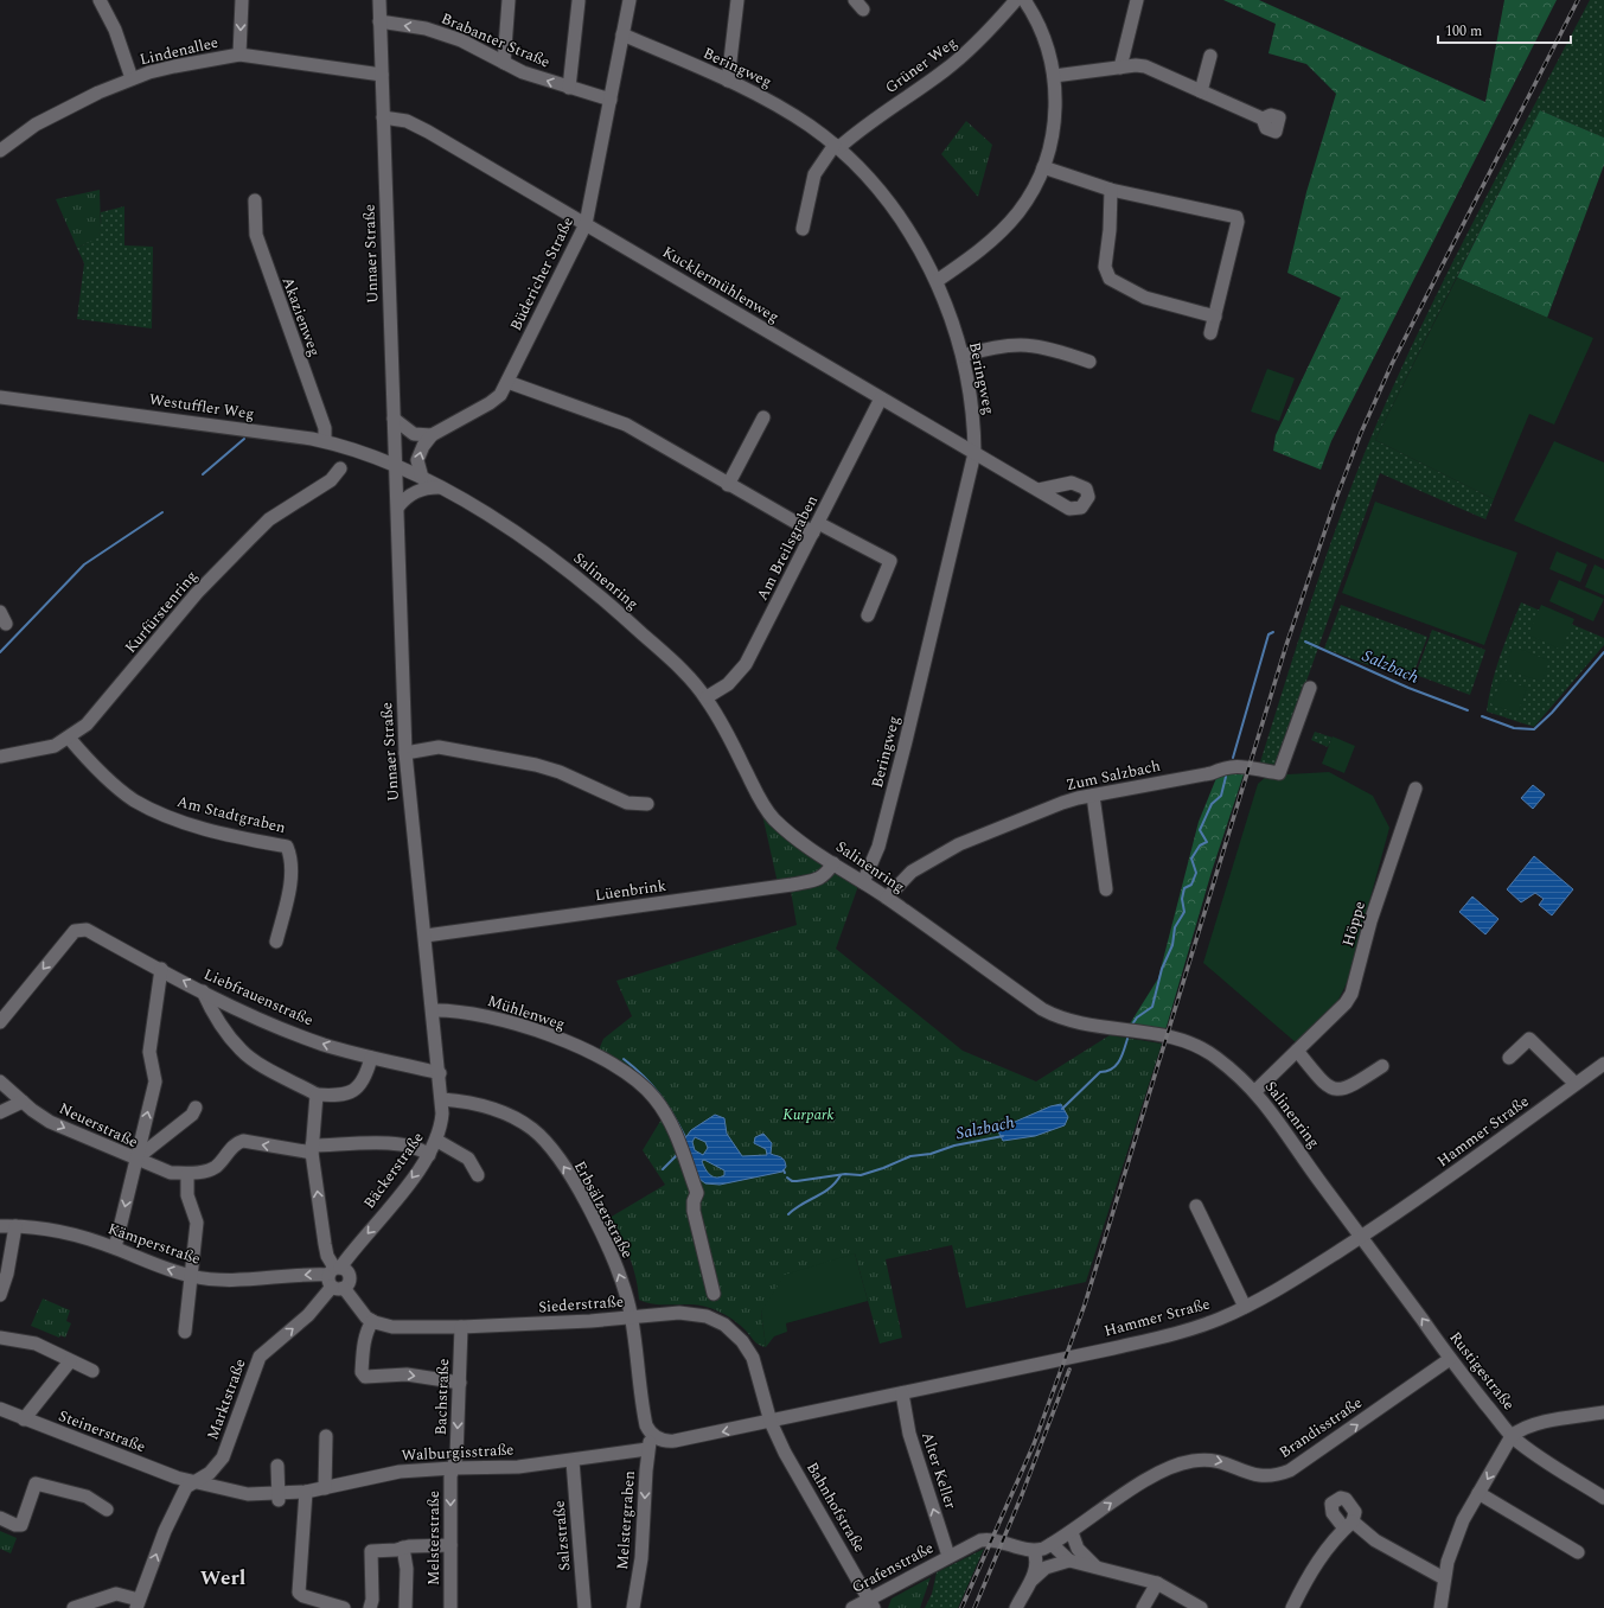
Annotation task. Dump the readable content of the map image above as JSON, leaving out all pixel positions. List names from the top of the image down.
{
  "streets": {
    "street": [
      "Brabanter Straße",
      "Lindenallee",
      "Grüner Weg",
      "Beringweg",
      "Unnaer Straße",
      "Büdericher Straße",
      "Kucklermühlenweg",
      "Akazienweg",
      "Westuffler Weg",
      "Am Breilsgraben",
      "Salinenring",
      "Kurfürstenring",
      "Zum Salzbach",
      "Am Stadtgraben",
      "Lüenbrink",
      "Höppe",
      "Liebfrauenstraße",
      "Mühlenweg",
      "Neuerstraße",
      "Hammer Straße",
      "Bäckerstraße",
      "Erbsälzerstraße",
      "Kämperstraße",
      "Siederstraße",
      "Rustigestraße",
      "Bachstraße",
      "Marktstraße",
      "Brandisstraße",
      "Steinerstraße",
      "Walburgisstraße",
      "Alter Keller",
      "Bahnhofstraße",
      "Melstergraben",
      "Salzstraße",
      "Melsterstraße",
      "Grafenstraße"
    ]
  },
  "crossings": [
    ["Brabanter Straße", "Unnaer Straße"],
    ["Brabanter Straße", "Büdericher Straße"],
    ["Lindenallee", "Unnaer Straße"],
    ["Grüner Weg", "Beringweg"],
    ["Beringweg", "Büdericher Straße"],
    ["Beringweg", "Kucklermühlenweg"],
    ["Beringweg", "Salinenring"],
    ["Unnaer Straße", "Kucklermühlenweg"],
    ["Unnaer Straße", "Westuffler Weg"],
    ["Unnaer Straße", "Salinenring"],
    ["Unnaer Straße", "Lüenbrink"],
    ["Unnaer Straße", "Bäckerstraße"],
    ["Büdericher Straße", "Kucklermühlenweg"],
    ["Büdericher Straße", "Salinenring"],
    ["Kucklermühlenweg", "Am Breilsgraben"],
    ["Akazienweg", "Westuffler Weg"],
    ["Westuffler Weg", "Salinenring"],
    ["Am Breilsgraben", "Salinenring"],
    ["Salinenring", "Zum Salzbach"],
    ["Salinenring", "Lüenbrink"],
    ["Salinenring", "Höppe"],
    ["Salinenring", "Hammer Straße"],
    ["Salinenring", "Rustigestraße"],
    ["Kurfürstenring", "Am Stadtgraben"],
    ["Liebfrauenstraße", "Bäckerstraße"],
    ["Mühlenweg", "Bäckerstraße"],
    ["Neuerstraße", "Kämperstraße"],
    ["Hammer Straße", "Siederstraße"],
    ["Hammer Straße", "Rustigestraße"],
    ["Hammer Straße", "Alter Keller"],
    ["Hammer Straße", "Bahnhofstraße"],
    ["Bäckerstraße", "Erbsälzerstraße"],
    ["Bäckerstraße", "Kämperstraße"],
    ["Bäckerstraße", "Marktstraße"],
    ["Erbsälzerstraße", "Siederstraße"],
    ["Erbsälzerstraße", "Melstergraben"],
    ["Kämperstraße", "Marktstraße"],
    ["Siederstraße", "Bachstraße"],
    ["Siederstraße", "Bahnhofstraße"],
    ["Rustigestraße", "Brandisstraße"],
    ["Bachstraße", "Walburgisstraße"],
    ["Bachstraße", "Melsterstraße"],
    ["Marktstraße", "Steinerstraße"],
    ["Marktstraße", "Walburgisstraße"],
    ["Brandisstraße", "Grafenstraße"],
    ["Steinerstraße", "Walburgisstraße"],
    ["Walburgisstraße", "Melstergraben"],
    ["Walburgisstraße", "Salzstraße"],
    ["Walburgisstraße", "Melsterstraße"],
    ["Alter Keller", "Grafenstraße"],
    ["Bahnhofstraße", "Grafenstraße"]
  ],
  "one_way": [
    "Brabanter Straße",
    "Liebfrauenstraße",
    "Bäckerstraße",
    "Erbsälzerstraße",
    "Kämperstraße",
    "Rustigestraße",
    "Bachstraße",
    "Marktstraße",
    "Brandisstraße",
    "Alter Keller",
    "Melstergraben",
    "Melsterstraße"
  ],
  "districts": ["Werl"],
  "water": ["Salzbach"],
  "parks": ["Kurpark"],
  "scale_bar": "100 m"
}
